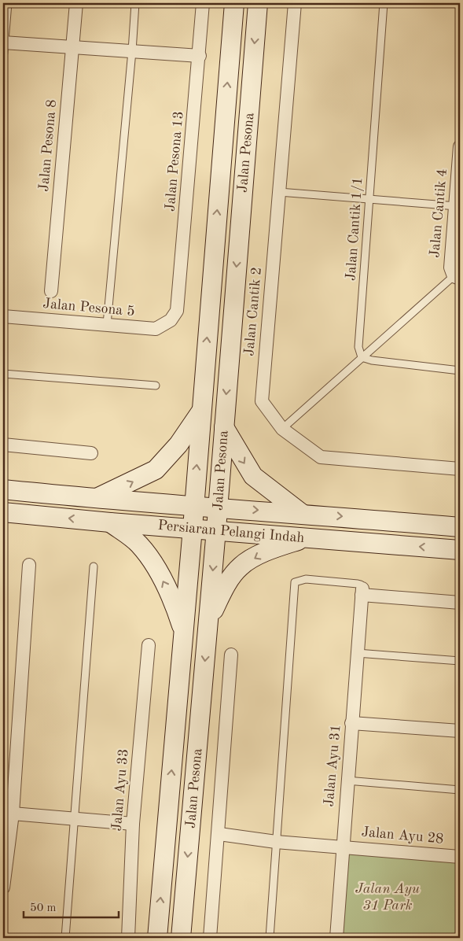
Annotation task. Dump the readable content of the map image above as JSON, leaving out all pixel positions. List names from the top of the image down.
{
  "streets": {
    "street": [
      "Jalan Pesona 8",
      "Jalan Pesona",
      "Jalan Pesona 13",
      "Jalan Cantik 4",
      "Jalan Pesona 5",
      "Jalan Cantik 2",
      "Persiaran Pelangi Indah",
      "Jalan Ayu 31",
      "Jalan Ayu 33",
      "Jalan Ayu 28"
    ],
    "lane": ["Jalan Cantik 1/1"]
  },
  "crossings": [
    ["Jalan Pesona", "Persiaran Pelangi Indah"],
    ["Jalan Pesona 13", "Jalan Pesona 5"],
    ["Jalan Ayu 31", "Jalan Ayu 28"]
  ],
  "parks": ["Jalan Ayu 31 Park"],
  "scale_bar": "50 m"
}
